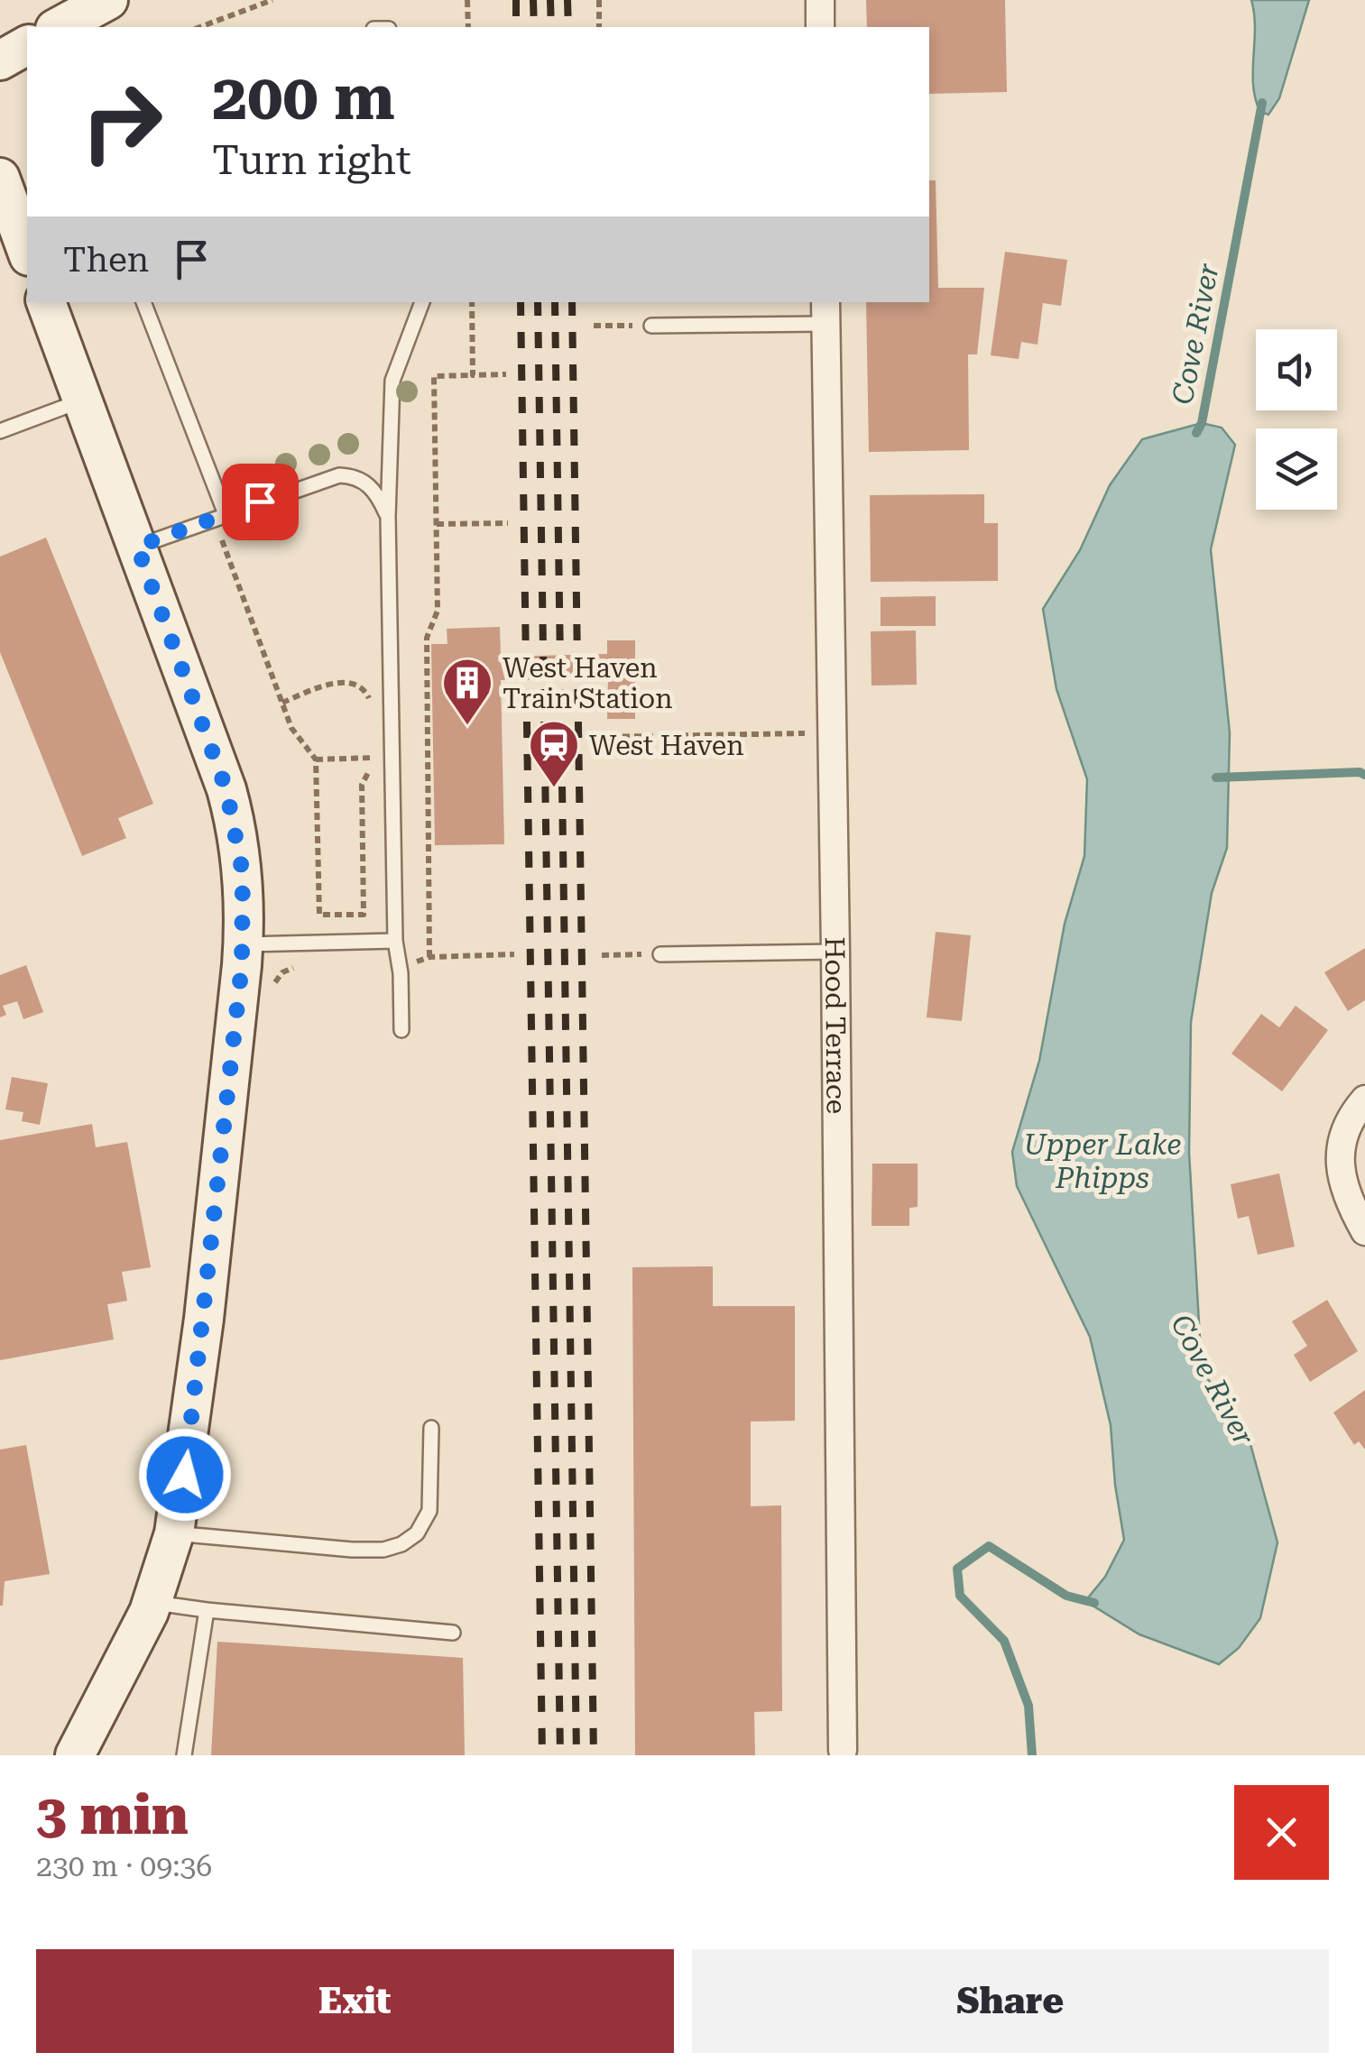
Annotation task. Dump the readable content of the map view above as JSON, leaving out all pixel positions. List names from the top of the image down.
{
  "streets": {
    "street": ["Hood Terrace"]
  },
  "water": ["Cove River", "Upper Lake Phipps"],
  "places": {
    "building": ["West Haven Train Station"],
    "station": ["West Haven"]
  },
  "page": {
    "turn": ["200 m", "Turn right"],
    "then": "Then",
    "heading": ["3 min", "230 m · 09:36"],
    "buttons": ["Exit", "Share"]
  }
}
